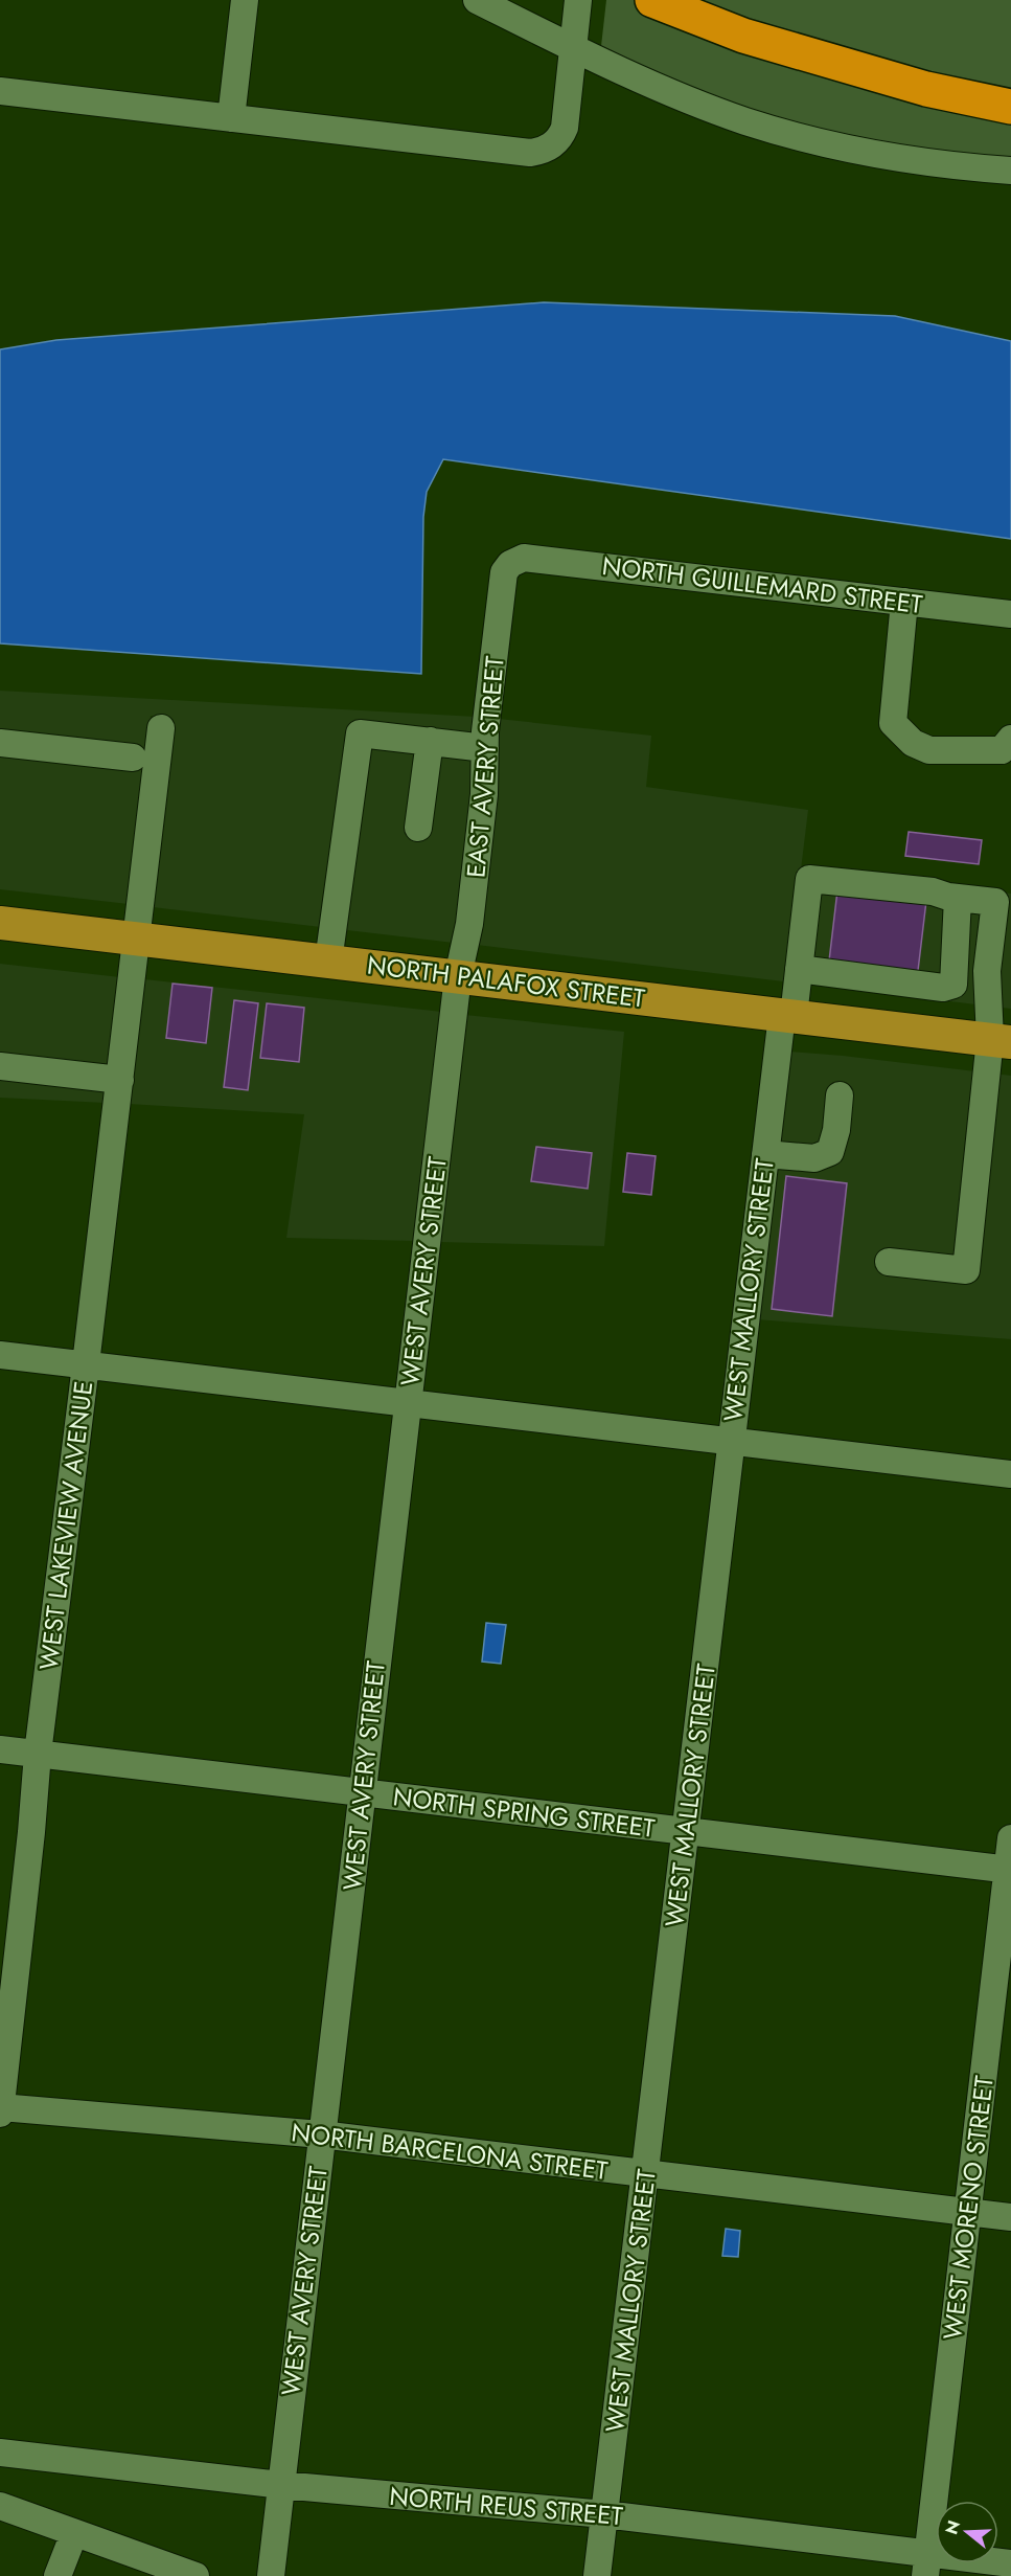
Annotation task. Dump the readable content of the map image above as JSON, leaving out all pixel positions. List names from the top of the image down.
{
  "streets": {
    "main road": ["NORTH PALAFOX STREET"],
    "street": [
      "NORTH GUILLEMARD STREET",
      "EAST AVERY STREET",
      "WEST AVERY STREET",
      "WEST MALLORY STREET",
      "WEST LAKEVIEW AVENUE",
      "NORTH SPRING STREET",
      "NORTH BARCELONA STREET",
      "WEST MORENO STREET",
      "NORTH REUS STREET"
    ]
  },
  "crossings": [
    ["NORTH GUILLEMARD STREET", "EAST AVERY STREET"],
    ["EAST AVERY STREET", "NORTH PALAFOX STREET"],
    ["EAST AVERY STREET", "WEST AVERY STREET"],
    ["NORTH PALAFOX STREET", "WEST AVERY STREET"],
    ["NORTH PALAFOX STREET", "WEST MALLORY STREET"],
    ["NORTH PALAFOX STREET", "WEST LAKEVIEW AVENUE"],
    ["WEST AVERY STREET", "NORTH SPRING STREET"],
    ["WEST AVERY STREET", "NORTH BARCELONA STREET"],
    ["WEST AVERY STREET", "NORTH REUS STREET"],
    ["WEST MALLORY STREET", "NORTH SPRING STREET"],
    ["WEST MALLORY STREET", "NORTH BARCELONA STREET"],
    ["WEST MALLORY STREET", "NORTH REUS STREET"],
    ["WEST LAKEVIEW AVENUE", "NORTH SPRING STREET"],
    ["WEST LAKEVIEW AVENUE", "NORTH BARCELONA STREET"],
    ["NORTH SPRING STREET", "WEST MORENO STREET"],
    ["NORTH BARCELONA STREET", "WEST MORENO STREET"],
    ["WEST MORENO STREET", "NORTH REUS STREET"]
  ],
  "north": "left"
}
